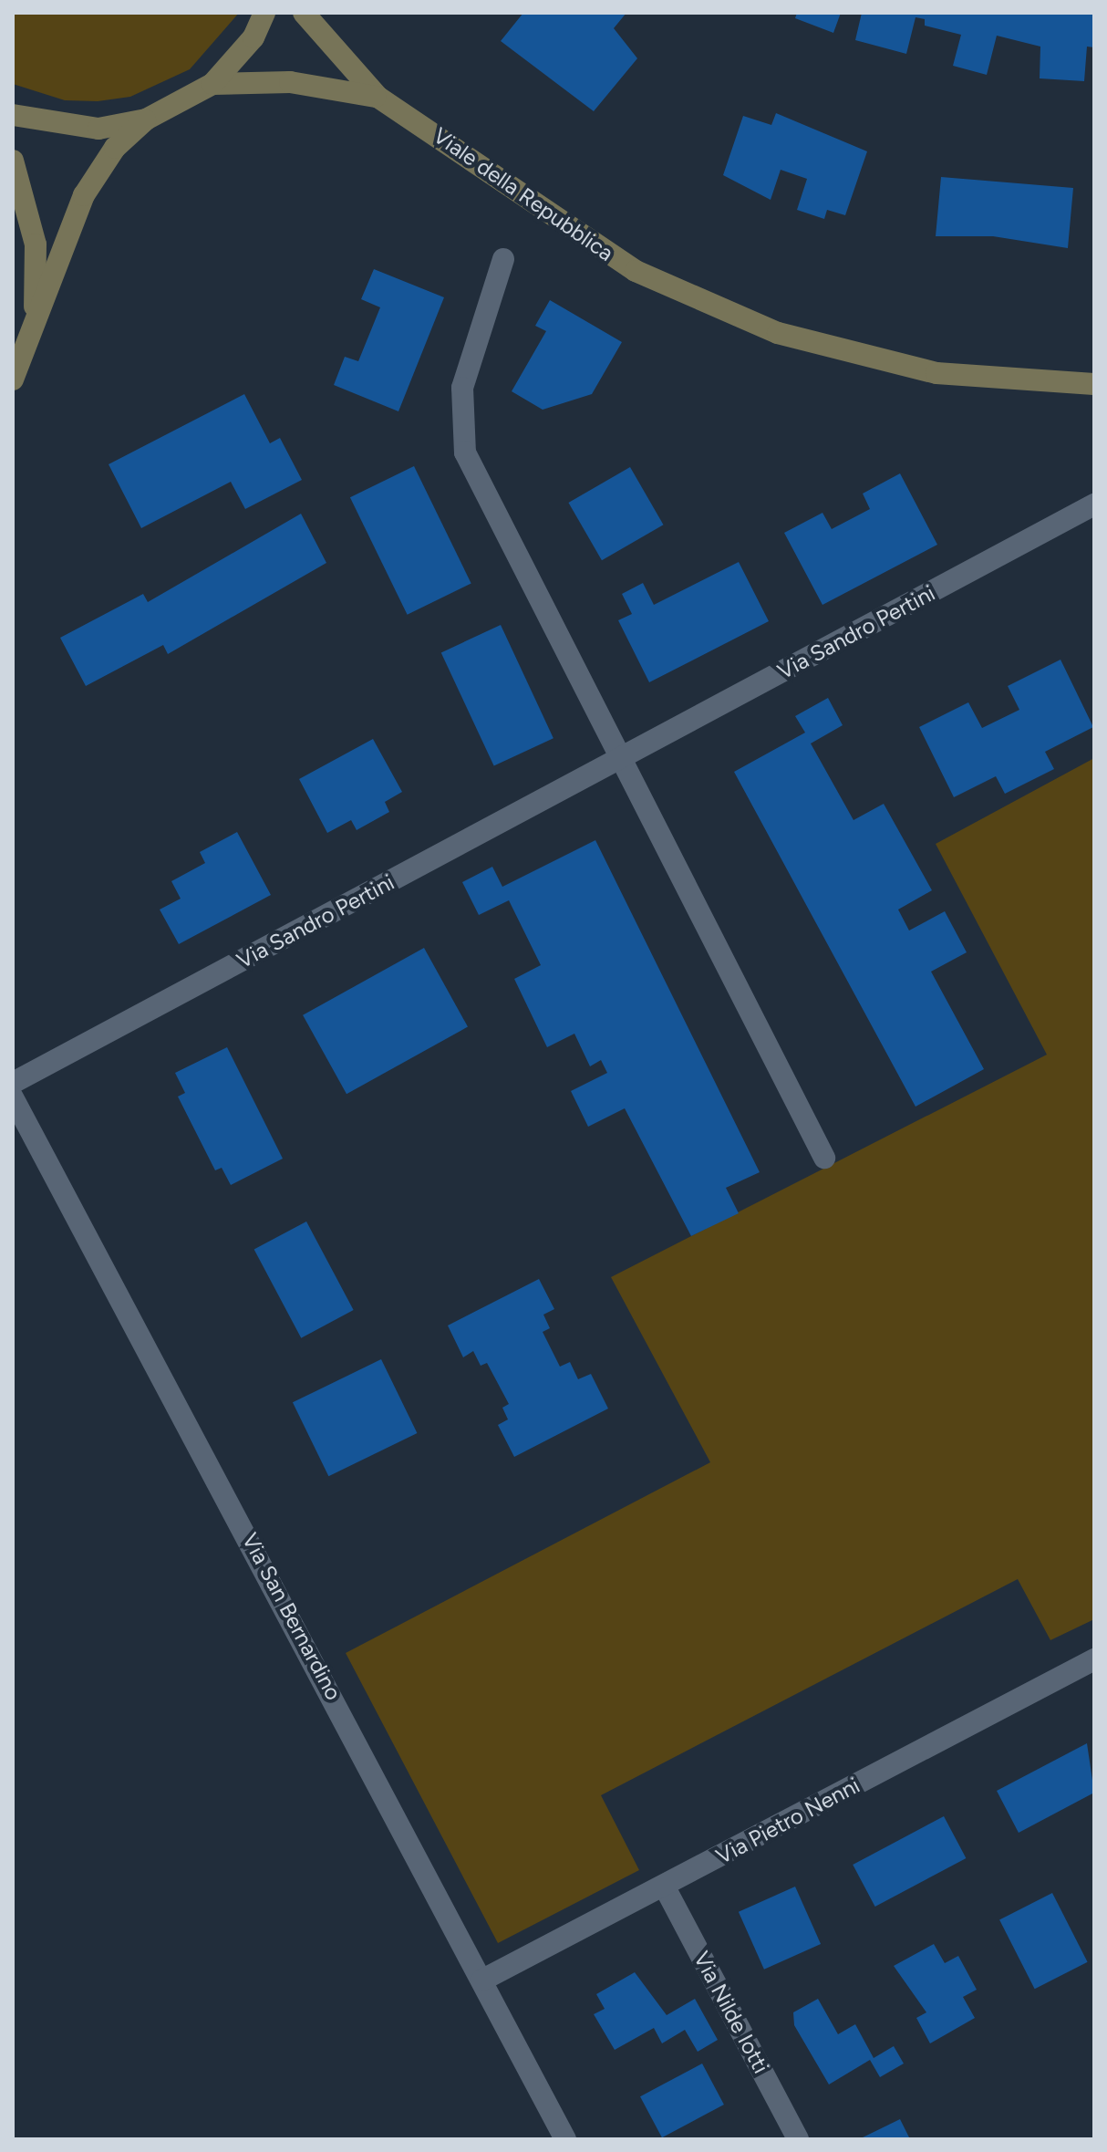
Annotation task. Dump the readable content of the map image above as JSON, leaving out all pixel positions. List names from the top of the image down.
{
  "streets": {
    "street": [
      "Viale della Repubblica",
      "Via Sandro Pertini",
      "Via San Bernardino",
      "Via Pietro Nenni",
      "Via Nilde Iotti"
    ]
  },
  "crossings": [
    ["Via San Bernardino", "Via Pietro Nenni"],
    ["Via Pietro Nenni", "Via Nilde Iotti"]
  ]
}
